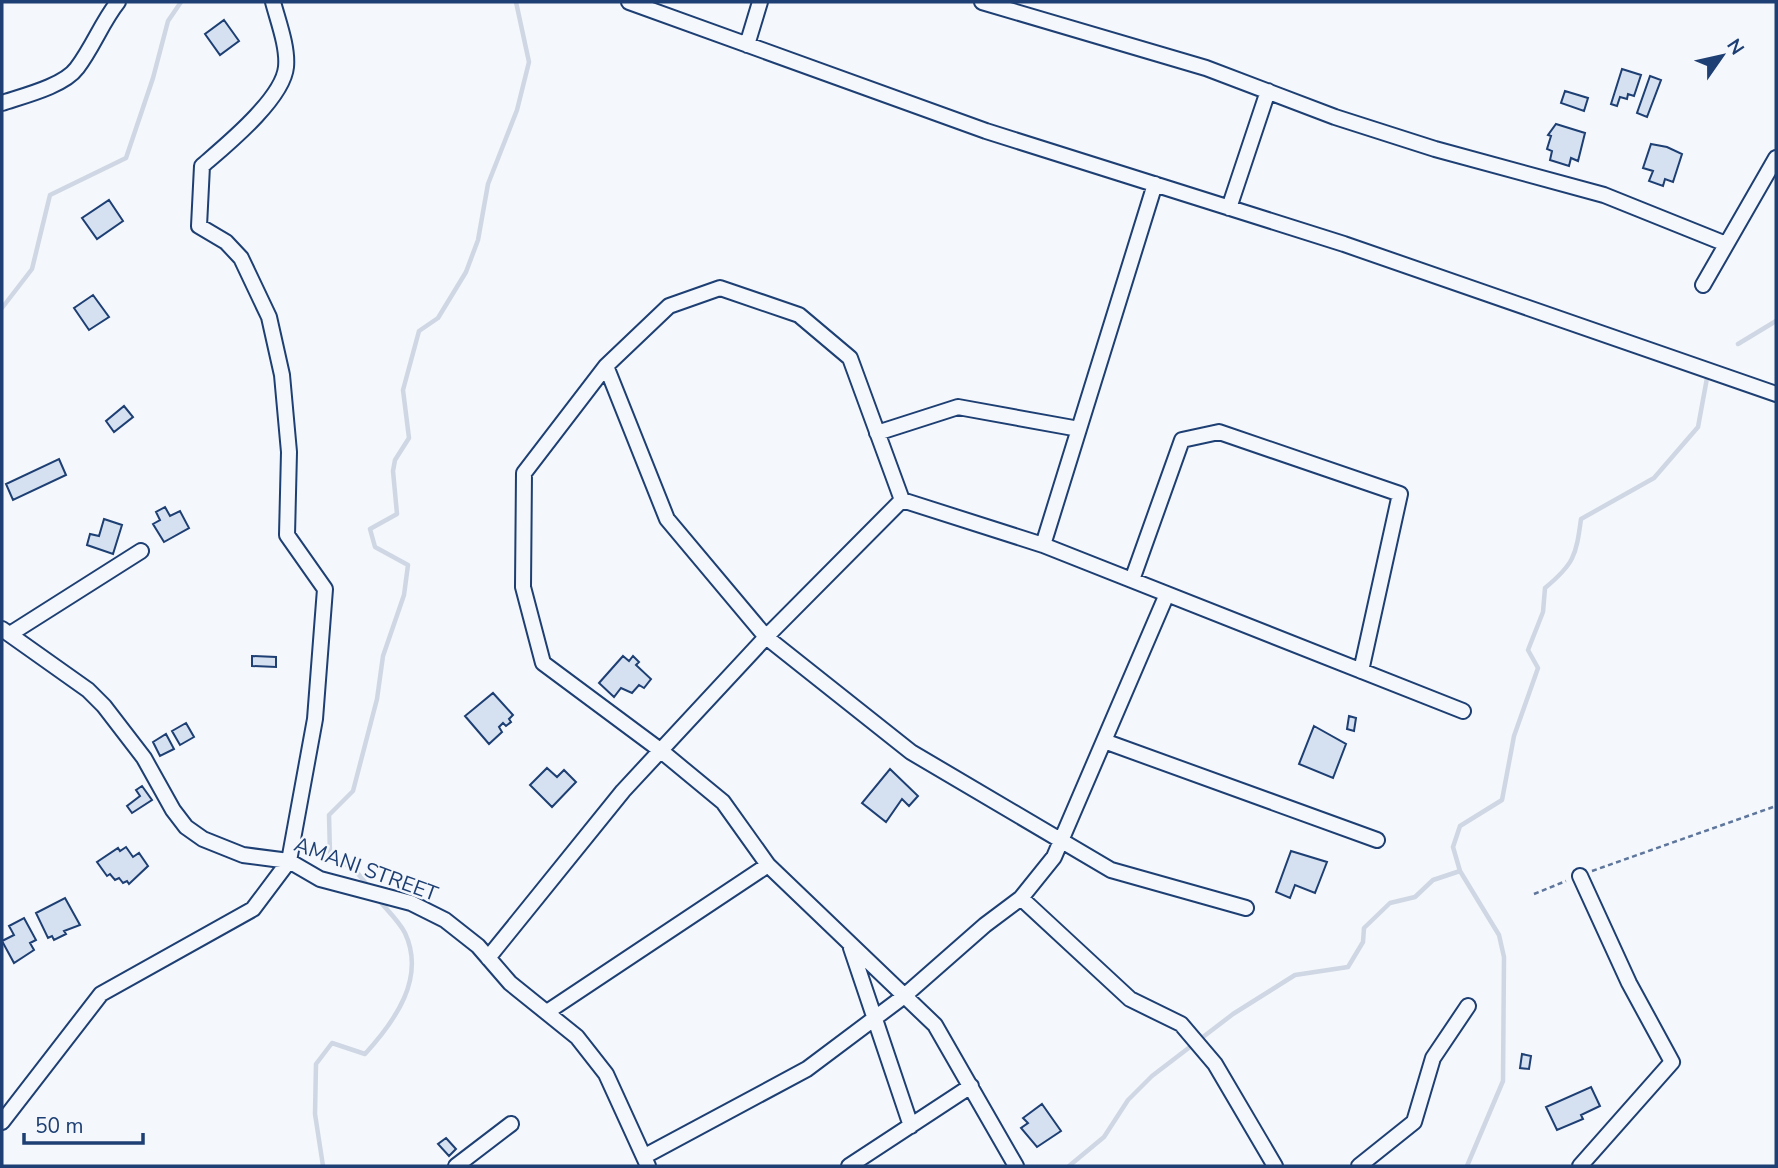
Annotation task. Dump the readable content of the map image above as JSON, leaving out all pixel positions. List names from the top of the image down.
{
  "streets": {
    "street": ["AMANI STREET"]
  },
  "scale_bar": "50 m",
  "north": "top right"
}
